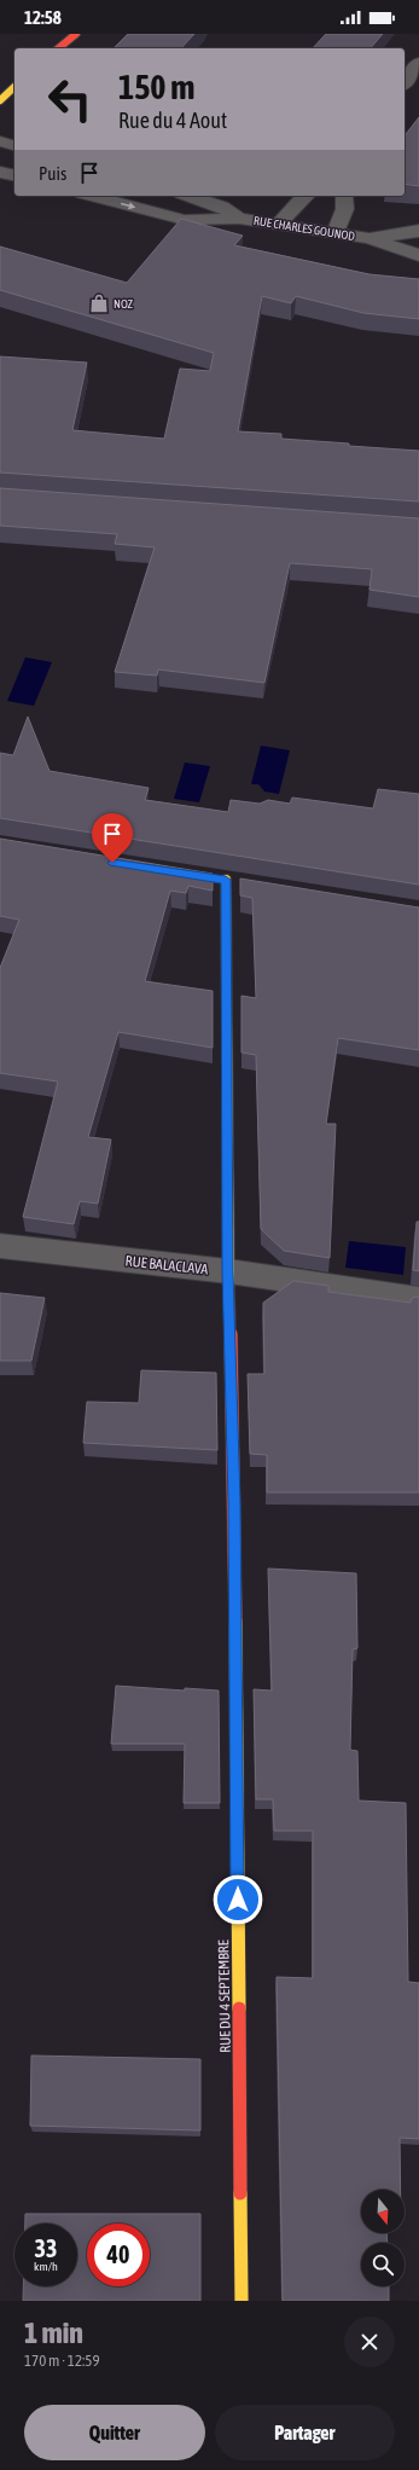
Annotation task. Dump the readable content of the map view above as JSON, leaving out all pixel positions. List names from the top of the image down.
{
  "streets": {
    "street": ["RUE CHARLES GOUNOD", "RUE BALACLAVA", "RUE DU 4 SEPTEMBRE"]
  },
  "crossings": [
    ["RUE BALACLAVA", "RUE DU 4 SEPTEMBRE"]
  ],
  "places": {
    "shop": ["NOZ"]
  },
  "north": "bottom",
  "page": {
    "status": "12:58",
    "turn": ["150 m", "Rue du 4 Aout"],
    "then": "Puis",
    "speed": "33 km/h",
    "limit": "40",
    "heading": ["1 min", "170 m · 12:59"],
    "buttons": ["Quitter", "Partager"]
  }
}
